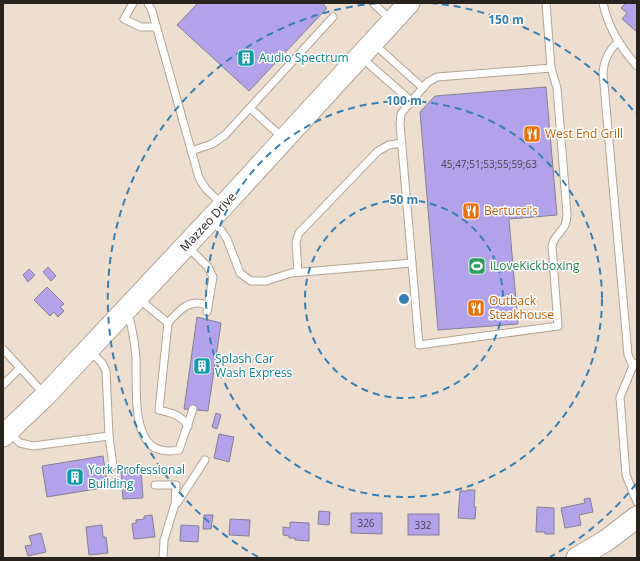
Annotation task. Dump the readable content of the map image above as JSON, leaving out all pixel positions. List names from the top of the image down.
{
  "streets": {
    "main road": ["Mazzeo Drive"]
  },
  "places": {
    "building": ["Audio Spectrum", "Splash Car Wash Express", "York Professional Building"],
    "restaurant": ["West End Grill", "Bertucci's", "Outback Steakhouse"],
    "sports": ["iLoveKickboxing"]
  },
  "house_numbers": ["45;47;51;53;55;59;63", "326", "332"],
  "rings": ["150 m", "100 m", "50 m"]
}
